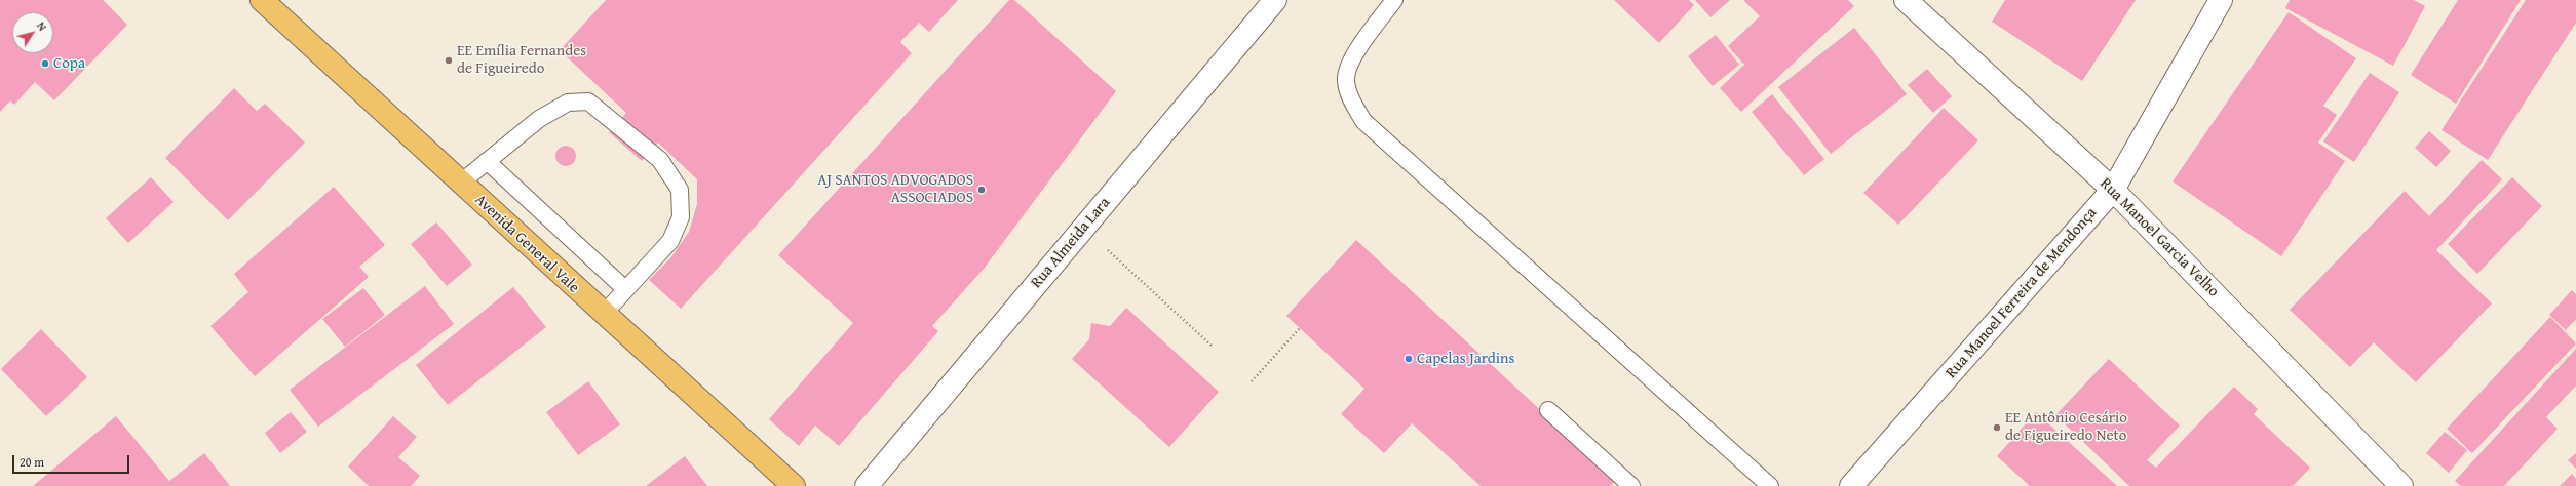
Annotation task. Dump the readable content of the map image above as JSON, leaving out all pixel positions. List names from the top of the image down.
{
  "streets": {
    "main road": ["Avenida General Vale"],
    "street": ["Rua Manoel Garcia Velho", "Rua Almeida Lara", "Rua Manoel Ferreira de Mendonça"]
  },
  "crossings": [
    ["Rua Manoel Garcia Velho", "Rua Manoel Ferreira de Mendonça"]
  ],
  "places": [
    "EE Emília Fernandes de Figueiredo",
    "Copa",
    "AJ SANTOS ADVOGADOS ASSOCIADOS",
    "Capelas Jardins",
    "EE Antônio Cesário de Figueiredo Neto"
  ],
  "scale_bar": "20 m",
  "north": "top right"
}
